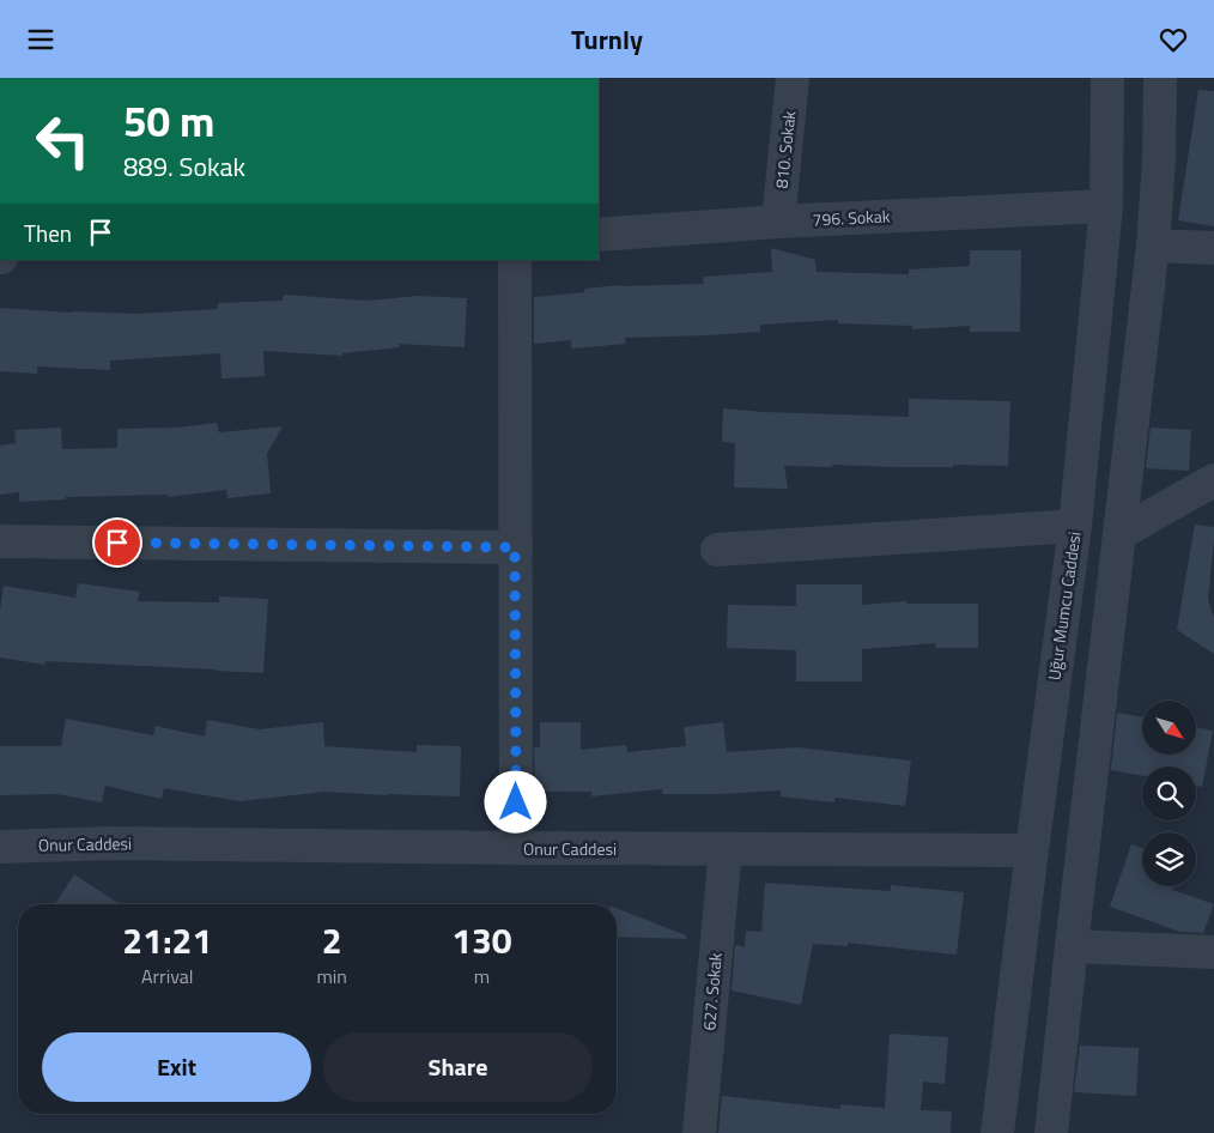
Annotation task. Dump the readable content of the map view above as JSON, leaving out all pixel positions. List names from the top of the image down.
{
  "streets": {
    "street": [
      "810. Sokak",
      "796. Sokak",
      "Uğur Mumcu Caddesi",
      "Onur Caddesi",
      "627. Sokak"
    ]
  },
  "crossings": [
    ["810. Sokak", "796. Sokak"],
    ["796. Sokak", "Uğur Mumcu Caddesi"],
    ["Uğur Mumcu Caddesi", "Onur Caddesi"],
    ["Onur Caddesi", "627. Sokak"]
  ],
  "north": "bottom right",
  "page": {
    "header": "Turnly",
    "turn": ["50 m", "889. Sokak"],
    "then": "Then",
    "eta": [
      "21:21",
      "Arrival",
      "2",
      "min",
      "130",
      "m"
    ],
    "buttons": ["Exit", "Share"]
  }
}
